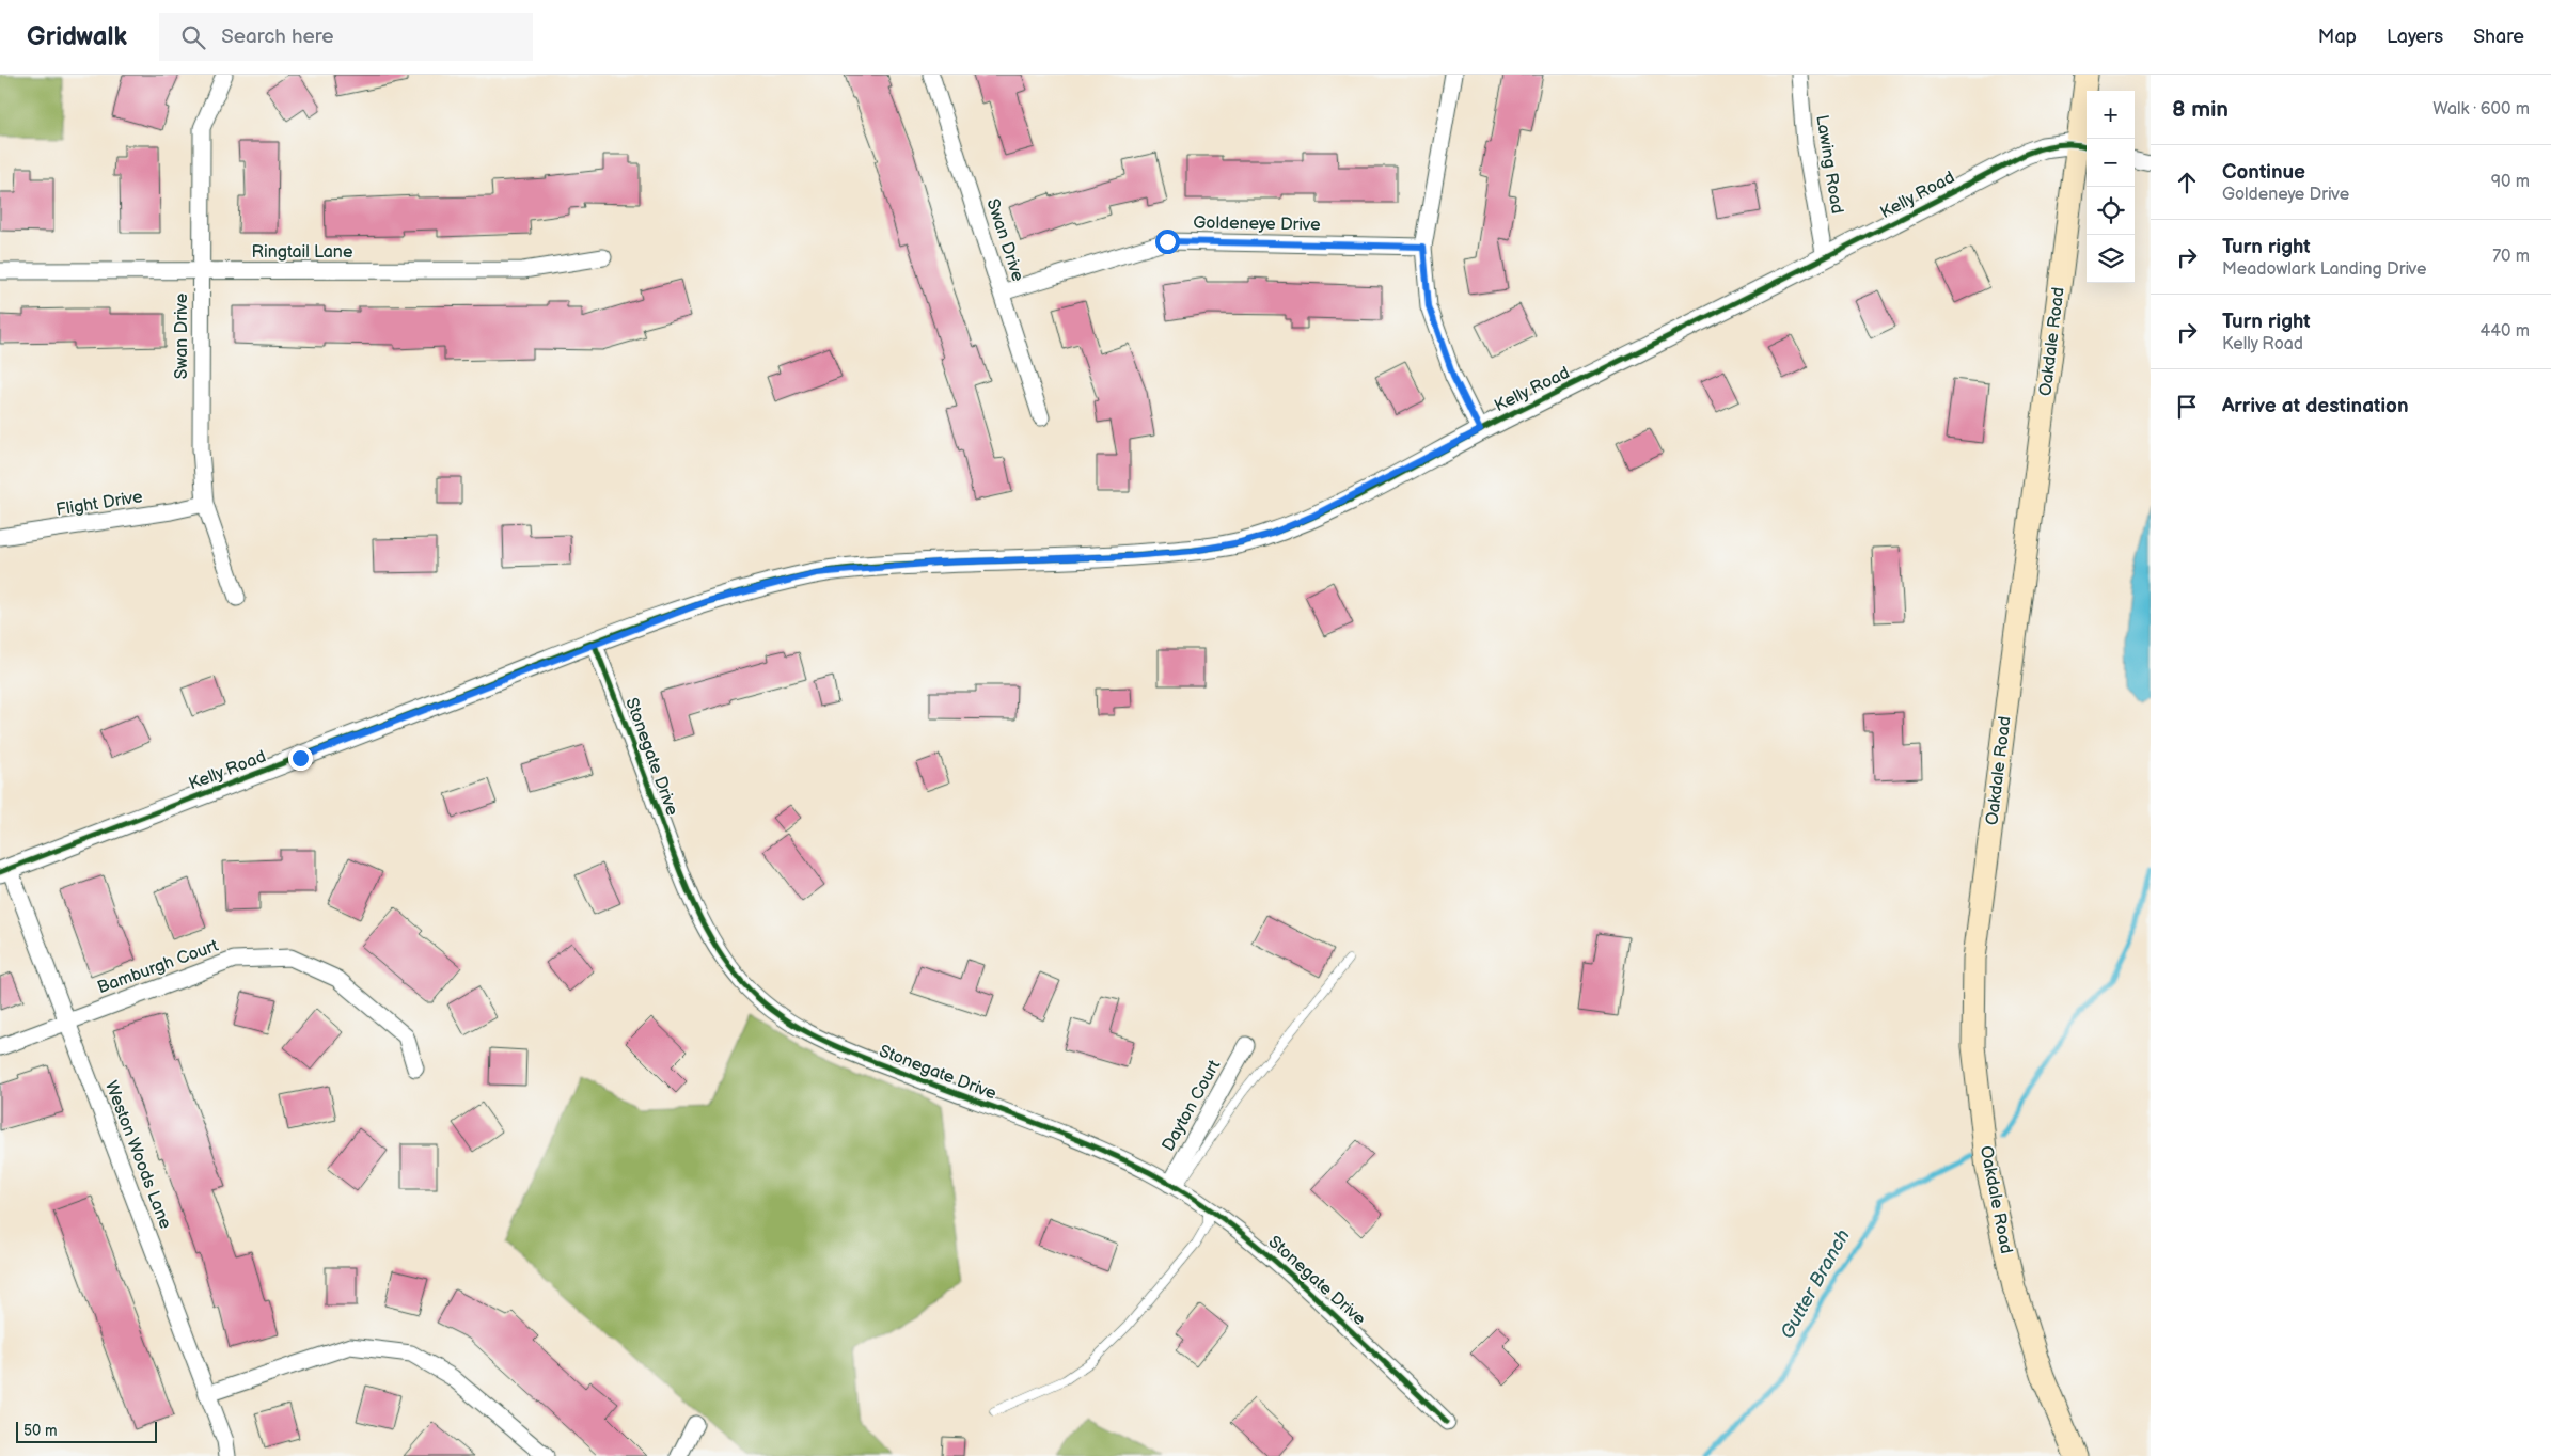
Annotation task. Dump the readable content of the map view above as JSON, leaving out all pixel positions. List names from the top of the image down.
{
  "streets": {
    "main road": ["Oakdale Road"],
    "street": [
      "Lawing Road",
      "Kelly Road",
      "Goldeneye Drive",
      "Swan Drive",
      "Ringtail Lane",
      "Flight Drive",
      "Stonegate Drive",
      "Bamburgh Court",
      "Dayton Court",
      "Weston Woods Lane"
    ]
  },
  "crossings": [
    ["Lawing Road", "Kelly Road"],
    ["Kelly Road", "Oakdale Road"],
    ["Kelly Road", "Stonegate Drive"],
    ["Kelly Road", "Weston Woods Lane"],
    ["Goldeneye Drive", "Swan Drive"],
    ["Swan Drive", "Ringtail Lane"],
    ["Swan Drive", "Flight Drive"],
    ["Stonegate Drive", "Dayton Court"],
    ["Bamburgh Court", "Weston Woods Lane"]
  ],
  "water": ["Gutter Branch"],
  "scale_bar": "50 m",
  "page": {
    "header": "Gridwalk",
    "search": "Search here",
    "nav": ["Map", "Layers", "Share"],
    "heading": ["8 min", "Walk · 600 m"],
    "map_buttons": ["+", "−"],
    "list": [
      ["Continue", "Goldeneye Drive", "90 m"],
      ["Turn right", "Meadowlark Landing Drive", "70 m"],
      ["Turn right", "Kelly Road", "440 m"],
      "Arrive at destination"
    ],
    "scale": "50 m"
  }
}
